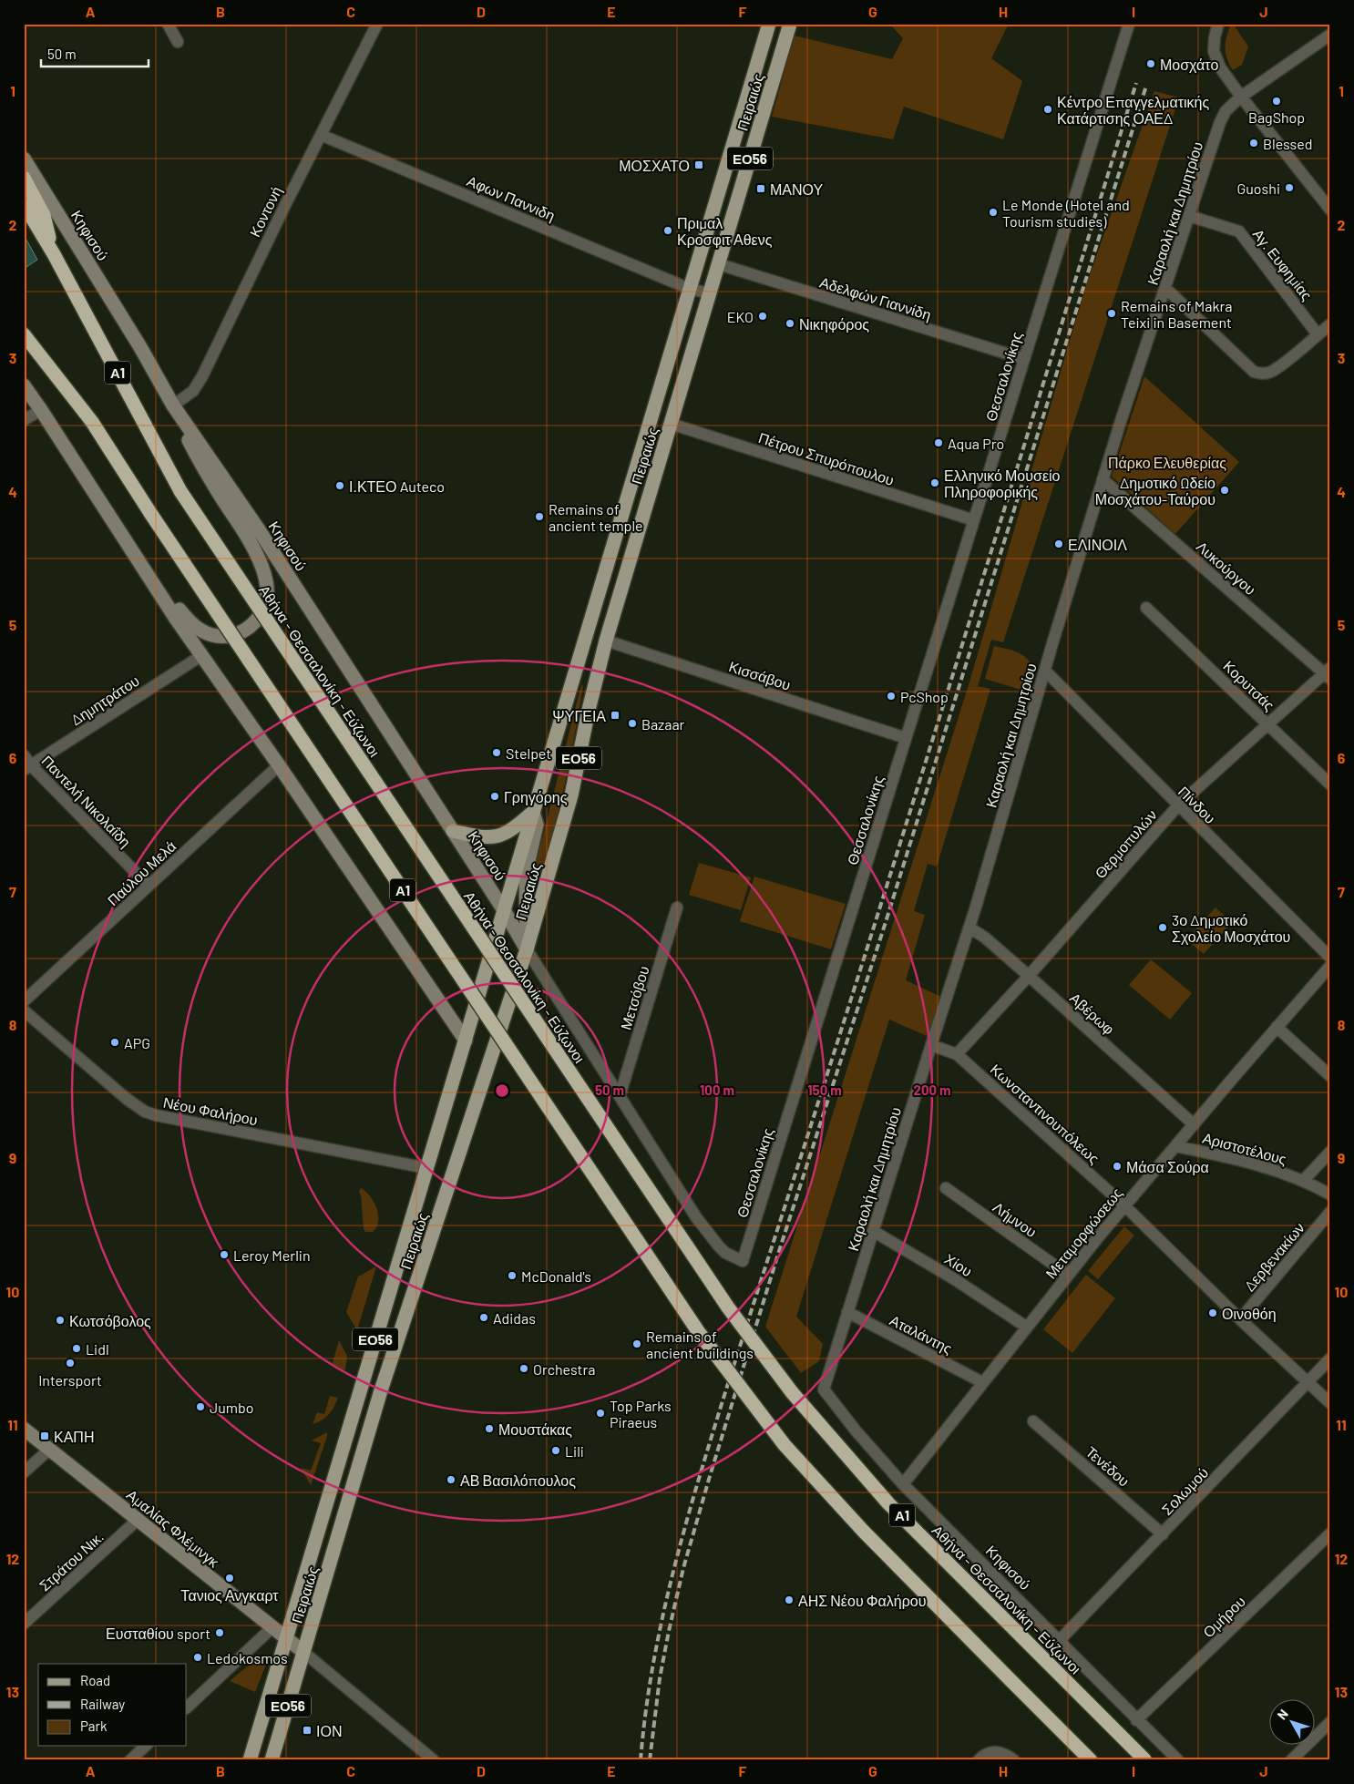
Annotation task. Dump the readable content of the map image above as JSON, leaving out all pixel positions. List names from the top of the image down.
{
  "streets": {
    "highway": ["Α1", "Αθήνα - Θεσσαλονίκη - Εύζωνοι"],
    "main road": [
      "Πειραιώς",
      "ΕΟ56",
      "Κηφισού",
      "Αμαλίας Φλέμινγκ"
    ],
    "street": [
      "Αφων Παννιδη",
      "Κοντονή",
      "Καραολή και Δημητρίου",
      "Αγ. Ευφημίας",
      "Αδελφών Γιαννίδη",
      "Θεσσαλονίκης",
      "Πέτρου Σπυρόπουλου",
      "Λυκούργου",
      "Κισσάβου",
      "Κορυτσάς",
      "Δημητράτου",
      "Παντελή Νικολαΐδη",
      "Πίνδου",
      "Θερμοπυλών",
      "Παύλου Μελά",
      "Μετσόβου",
      "Αβέρωφ",
      "Νέου Φαλήρου",
      "Κωνσταντινουπόλεως",
      "Αριστοτέλους",
      "Λήμνου",
      "Μεταμορφώσεως",
      "Δερβενακίων",
      "Χίου",
      "Αταλάντης",
      "Τενέδου",
      "Σολωμού",
      "Στράτου Νικ.",
      "Ομήρου"
    ]
  },
  "crossings": [
    ["Πειραιώς", "Αφων Παννιδη"],
    ["Πειραιώς", "Κηφισού"],
    ["Πειραιώς", "Αδελφών Γιαννίδη"],
    ["Πειραιώς", "Θεσσαλονίκης"],
    ["Πειραιώς", "Πέτρου Σπυρόπουλου"],
    ["Πειραιώς", "Κισσάβου"],
    ["Πειραιώς", "Νέου Φαλήρου"],
    ["Πειραιώς", "Αμαλίας Φλέμινγκ"],
    ["Αφων Παννιδη", "Κοντονή"],
    ["Κοντονή", "Κηφισού"],
    ["Καραολή και Δημητρίου", "Κηφισού"],
    ["Καραολή και Δημητρίου", "Αγ. Ευφημίας"],
    ["Καραολή και Δημητρίου", "Λυκούργου"],
    ["Καραολή και Δημητρίου", "Πίνδου"],
    ["Καραολή και Δημητρίου", "Αβέρωφ"],
    ["Καραολή και Δημητρίου", "Κωνσταντινουπόλεως"],
    ["Καραολή και Δημητρίου", "Χίου"],
    ["Καραολή και Δημητρίου", "Αταλάντης"],
    ["Κηφισού", "Θεσσαλονίκης"],
    ["Κηφισού", "Μεταμορφώσεως"],
    ["Κηφισού", "Σολωμού"],
    ["Κηφισού", "Ομήρου"],
    ["Αδελφών Γιαννίδη", "Θεσσαλονίκης"],
    ["Θεσσαλονίκης", "Πέτρου Σπυρόπουλου"],
    ["Θεσσαλονίκης", "Κισσάβου"],
    ["Θεσσαλονίκης", "Μετσόβου"],
    ["Λυκούργου", "Θερμοπυλών"],
    ["Κορυτσάς", "Θερμοπυλών"],
    ["Δημητράτου", "Παντελή Νικολαΐδη"],
    ["Παντελή Νικολαΐδη", "Παύλου Μελά"],
    ["Πίνδου", "Θερμοπυλών"],
    ["Θερμοπυλών", "Αβέρωφ"],
    ["Θερμοπυλών", "Κωνσταντινουπόλεως"],
    ["Αβέρωφ", "Μεταμορφώσεως"],
    ["Κωνσταντινουπόλεως", "Μεταμορφώσεως"],
    ["Κωνσταντινουπόλεως", "Δερβενακίων"],
    ["Κωνσταντινουπόλεως", "Σολωμού"],
    ["Αριστοτέλους", "Μεταμορφώσεως"],
    ["Λήμνου", "Μεταμορφώσεως"],
    ["Μεταμορφώσεως", "Χίου"],
    ["Μεταμορφώσεως", "Αταλάντης"],
    ["Τενέδου", "Σολωμού"],
    ["Αμαλίας Φλέμινγκ", "Στράτου Νικ."]
  ],
  "parks": ["Πάρκο Ελευθερίας"],
  "places": {
    "other": [
      "Μοσχάτο",
      "BagShop",
      "Κέντρο Επαγγελματικής Κατάρτισης ΟΑΕΔ",
      "Blessed",
      "Guoshi",
      "Le Monde (Hotel and Tourism studies)",
      "Πριμαλ Κροσφιτ Αθενς",
      "Remains of Makra Teixi in Basement",
      "EKO",
      "Νικηφόρος",
      "Aqua Pro",
      "Ελληνικό Μουσείο Πληροφορικής",
      "Ι.ΚΤΕΟ Auteco",
      "Δημοτικό Ωδείο Μοσχάτου-Ταύρου",
      "Remains of ancient temple",
      "ΕΛΙΝΟΙΛ",
      "PcShop",
      "Bazaar",
      "Stelpet",
      "Γρηγόρης",
      "3ο Δημοτικό Σχολείο Μοσχάτου",
      "APG",
      "Μάσα Σούρα",
      "Leroy Merlin",
      "McDonald's",
      "Οινοθόη",
      "Adidas",
      "Κωτσόβολος",
      "Remains of ancient buildings",
      "Lidl",
      "Intersport",
      "Orchestra",
      "Jumbo",
      "Top Parks Piraeus",
      "Μουστάκας",
      "Lili",
      "ΑΒ Βασιλόπουλος",
      "Τανιος Ανγκαρτ",
      "ΑΗΣ Νέου Φαλήρου",
      "Ευσταθίου sport",
      "Ledokosmos"
    ],
    "transit": [
      "ΜΟΣΧΑΤΟ",
      "ΜΑΝΟΥ",
      "ΨΥΓΕΙΑ",
      "ΚΑΠΗ",
      "ΙΟΝ"
    ]
  },
  "legend": ["Road", "Railway", "Park"],
  "scale_bar": "50 m",
  "north": "top left",
  "grid": {
    "columns": [
      "A",
      "B",
      "C",
      "D",
      "E",
      "F",
      "G",
      "H",
      "I",
      "J"
    ],
    "rows": [
      "1",
      "2",
      "3",
      "4",
      "5",
      "6",
      "7",
      "8",
      "9",
      "10",
      "11",
      "12",
      "13"
    ]
  },
  "rings": [
    "50 m",
    "100 m",
    "150 m",
    "200 m"
  ]
}
